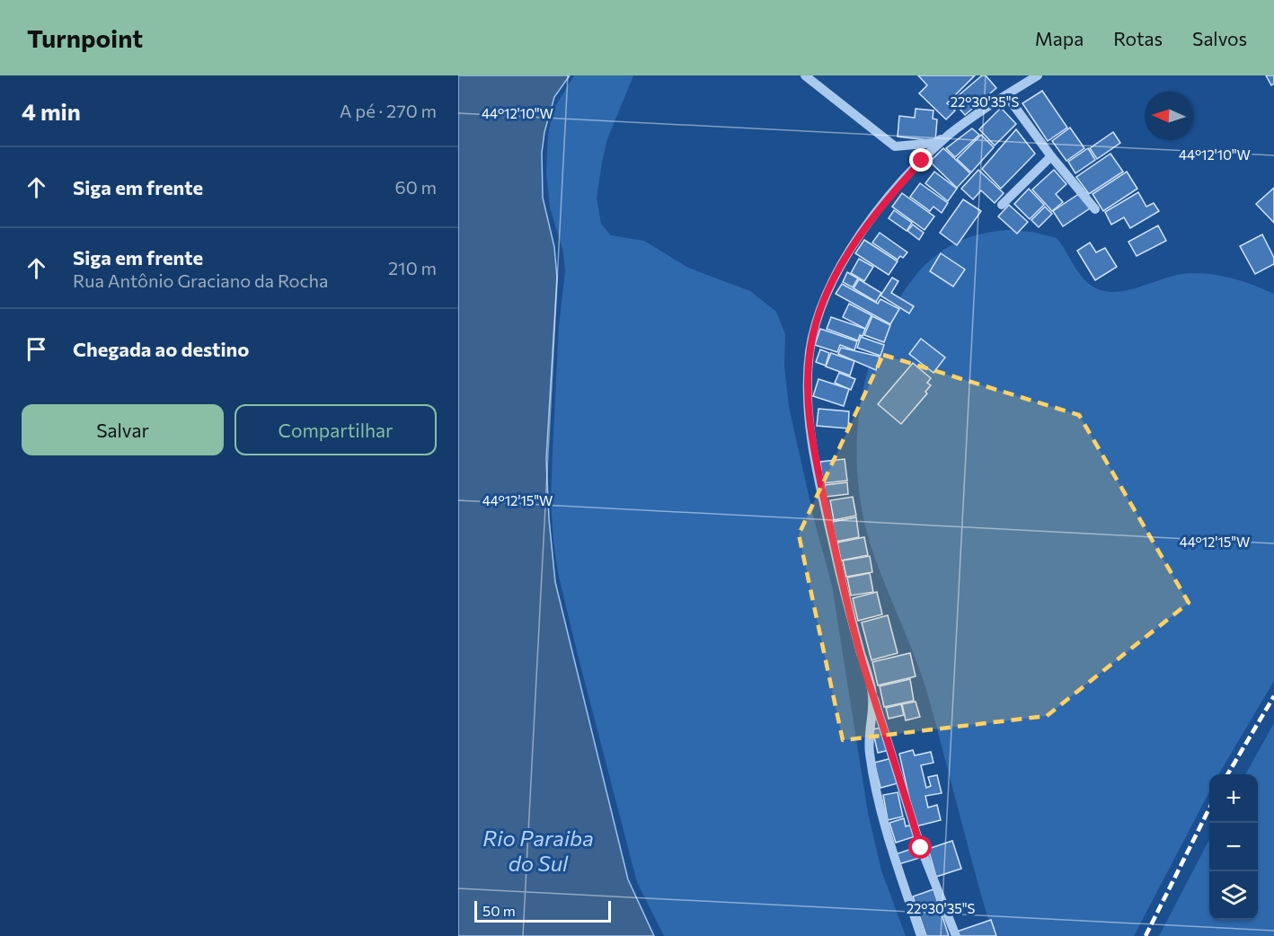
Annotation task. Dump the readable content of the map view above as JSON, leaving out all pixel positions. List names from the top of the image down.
{
  "water": ["Rio Paraiba do Sul"],
  "scale_bar": "50 m",
  "north": "left",
  "page": {
    "header": "Turnpoint",
    "nav": ["Mapa", "Rotas", "Salvos"],
    "heading": ["4 min", "A pé · 270 m"],
    "list": [
      ["Siga em frente", "60 m"],
      ["Siga em frente", "Rua Antônio Graciano da Rocha", "210 m"],
      "Chegada ao destino"
    ],
    "buttons": ["Salvar", "Compartilhar"],
    "map_buttons": ["+", "−"],
    "scale": "50 m"
  },
  "coordinates": ["22°30'35\"S", "44°12'10\"W", "44°12'15\"W"]
}
